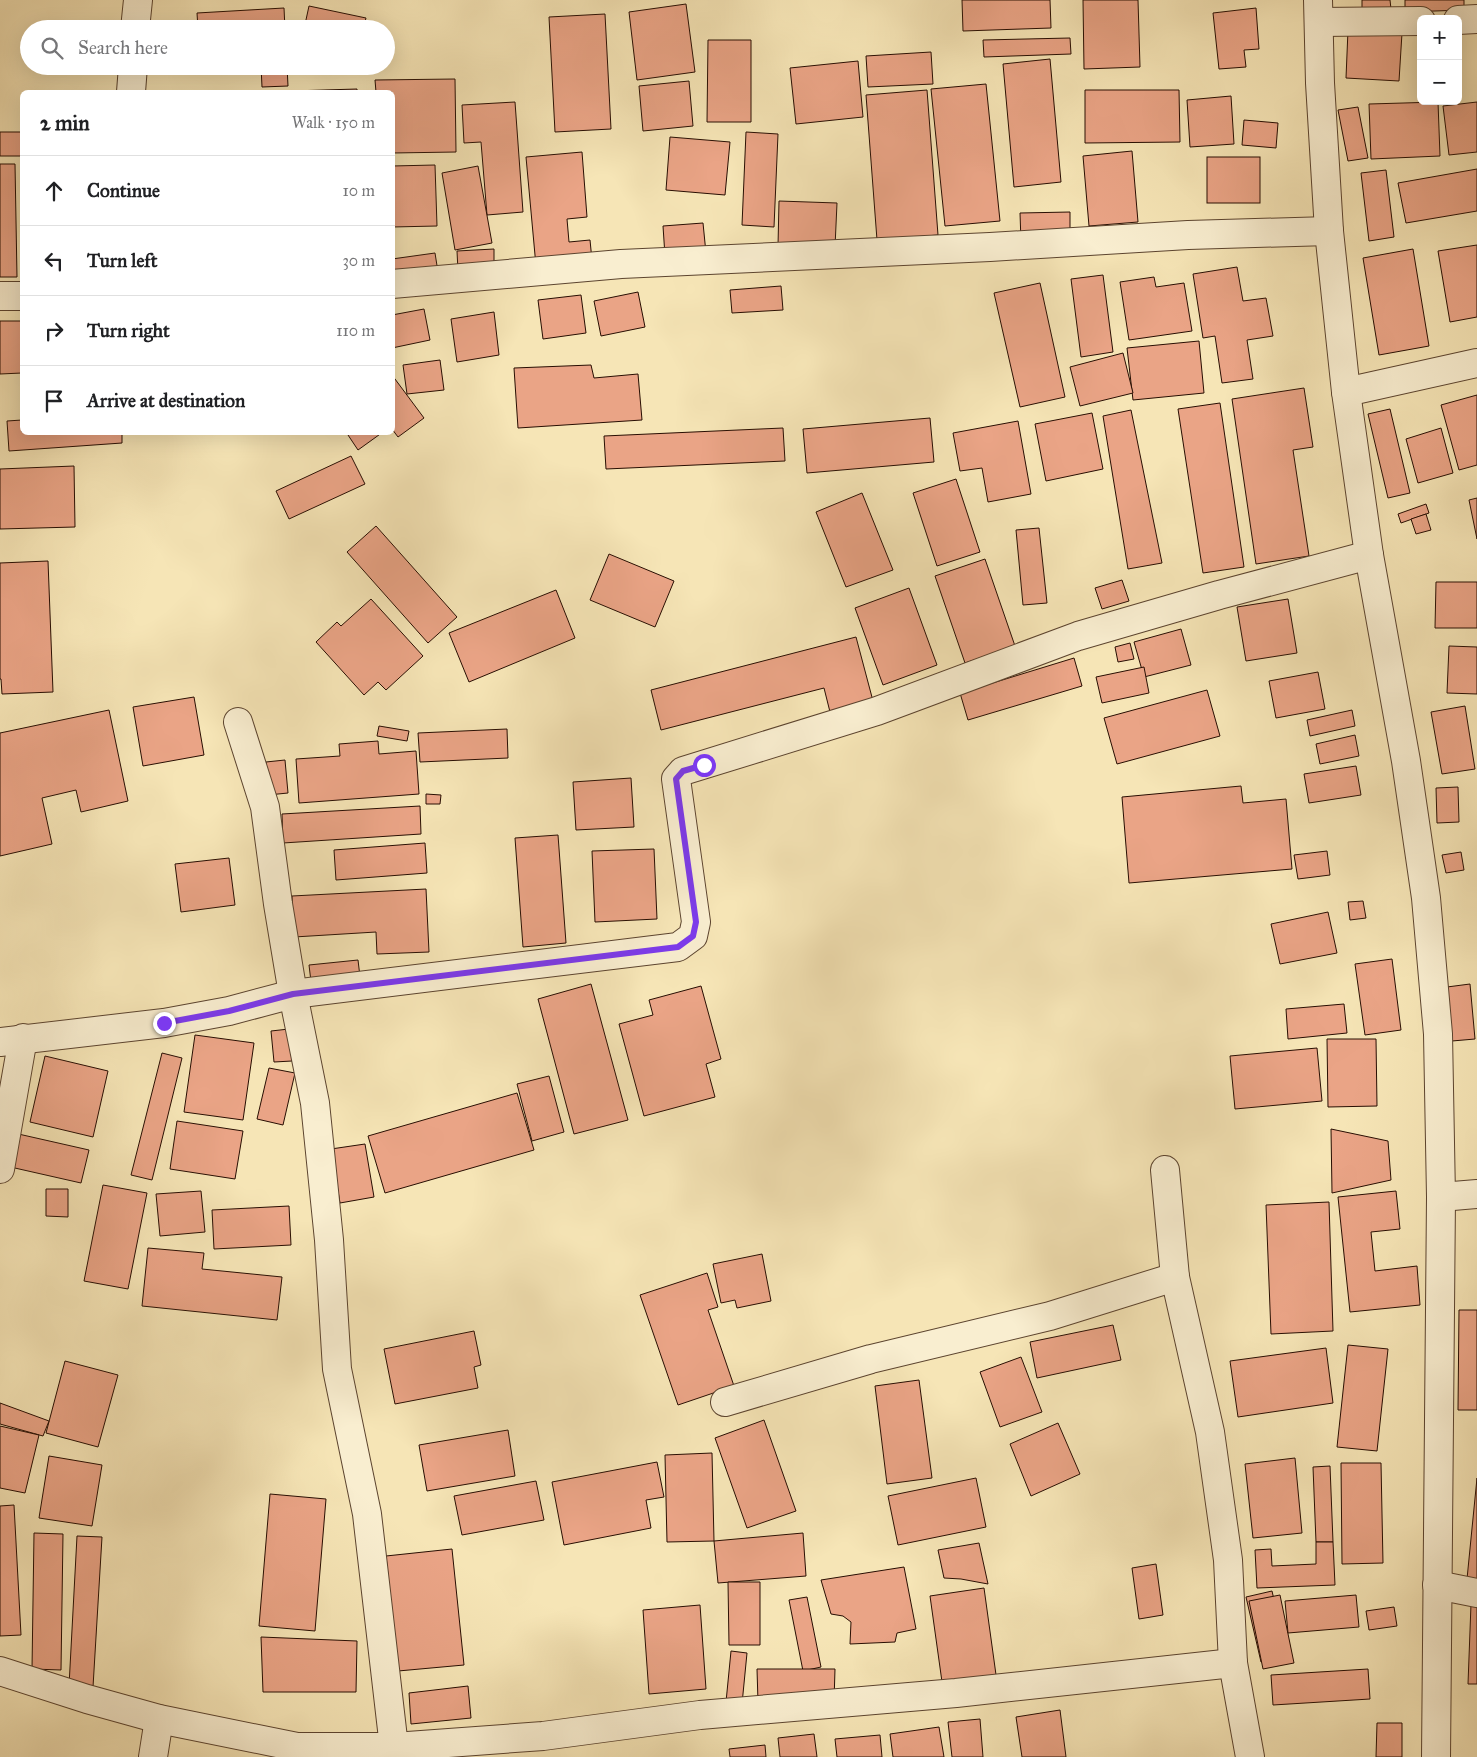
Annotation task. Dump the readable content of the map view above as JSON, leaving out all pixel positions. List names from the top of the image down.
{
  "page": {
    "map_buttons": ["+", "−"],
    "search": "Search here",
    "heading": ["2 min", "Walk · 150 m"],
    "list": [
      ["Continue", "10 m"],
      ["Turn left", "30 m"],
      ["Turn right", "110 m"],
      "Arrive at destination"
    ]
  }
}
